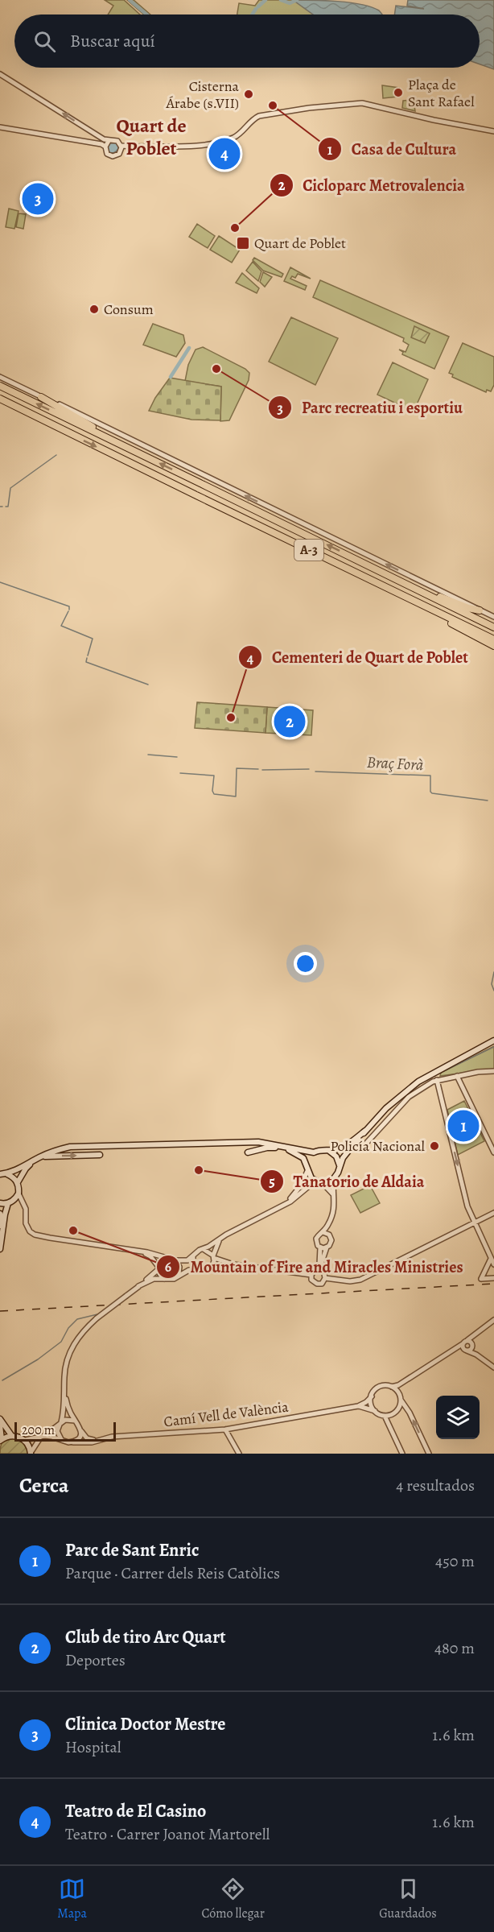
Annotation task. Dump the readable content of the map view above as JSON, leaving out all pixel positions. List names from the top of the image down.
{
  "streets": {
    "highway": ["A-3"],
    "street": ["Camí Vell de València"]
  },
  "districts": ["Quart de Poblet"],
  "water": ["Braç Forà"],
  "places": {
    "other": [
      "Plaça de Sant Rafael",
      "Cisterna Árabe (s.VII)",
      "Casa de Cultura",
      "Cicloparc Metrovalencia",
      "Consum",
      "Parc recreatiu i esportiu",
      "Cementeri de Quart de Poblet",
      "Policía Nacional",
      "Tanatorio de Aldaia",
      "Mountain of Fire and Miracles Ministries"
    ],
    "transit": ["Quart de Poblet"]
  },
  "scale_bar": "200 m",
  "page": {
    "search": "Buscar aquí",
    "pins": [
      "4",
      "3",
      "2",
      "1"
    ],
    "scale": "200 m",
    "heading": ["Cerca", "4 resultados"],
    "list": [
      {
        "mark": "1",
        "name": "Parc de Sant Enric",
        "note": "Parque · Carrer dels Reis Catòlics",
        "value": "450 m"
      },
      {
        "mark": "2",
        "name": "Club de tiro Arc Quart",
        "note": "Deportes",
        "value": "480 m"
      },
      {
        "mark": "3",
        "name": "Clinica Doctor Mestre",
        "note": "Hospital",
        "value": "1.6 km"
      },
      {
        "mark": "4",
        "name": "Teatro de El Casino",
        "note": "Teatro · Carrer Joanot Martorell",
        "value": "1.6 km"
      }
    ],
    "nav": ["Mapa", "Cómo llegar", "Guardados"]
  }
}
